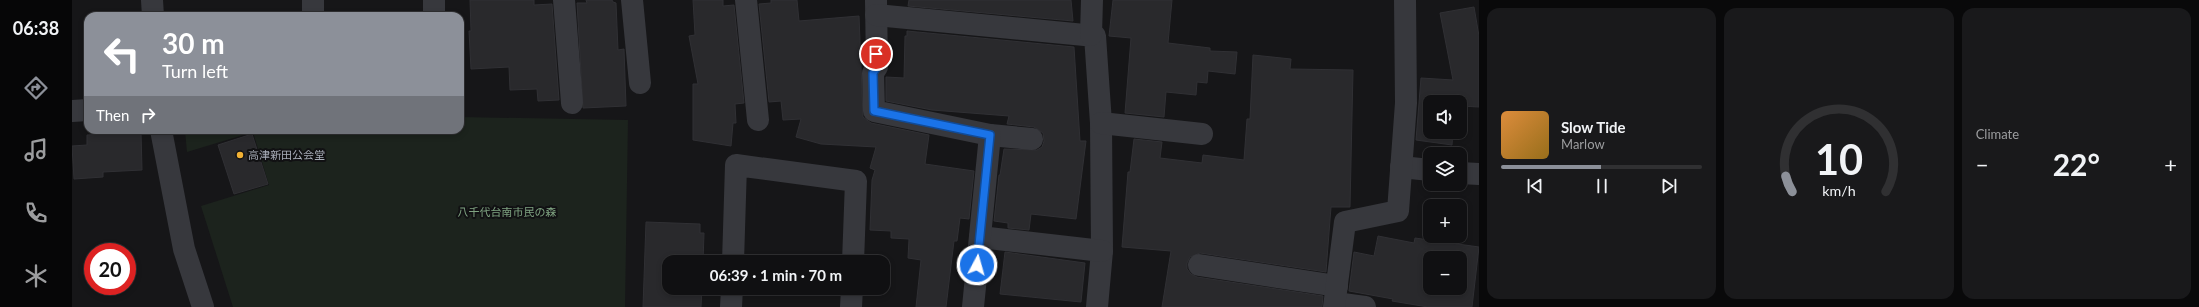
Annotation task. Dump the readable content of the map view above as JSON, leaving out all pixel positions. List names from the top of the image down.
{
  "parks": ["八千代台南市民の森"],
  "places": ["高津新田公会堂"],
  "page": {
    "tabs": "06:38",
    "tile": "Climate",
    "turn": ["30 m", "Turn left"],
    "map_buttons": ["+", "−"],
    "then": "Then",
    "song": ["Slow Tide", "Marlow"],
    "heat": ["−", "22°", "+"],
    "limit": "20",
    "trip": "06:39 · 1 min · 70 m",
    "gauge": ["10", "km/h"]
  }
}
